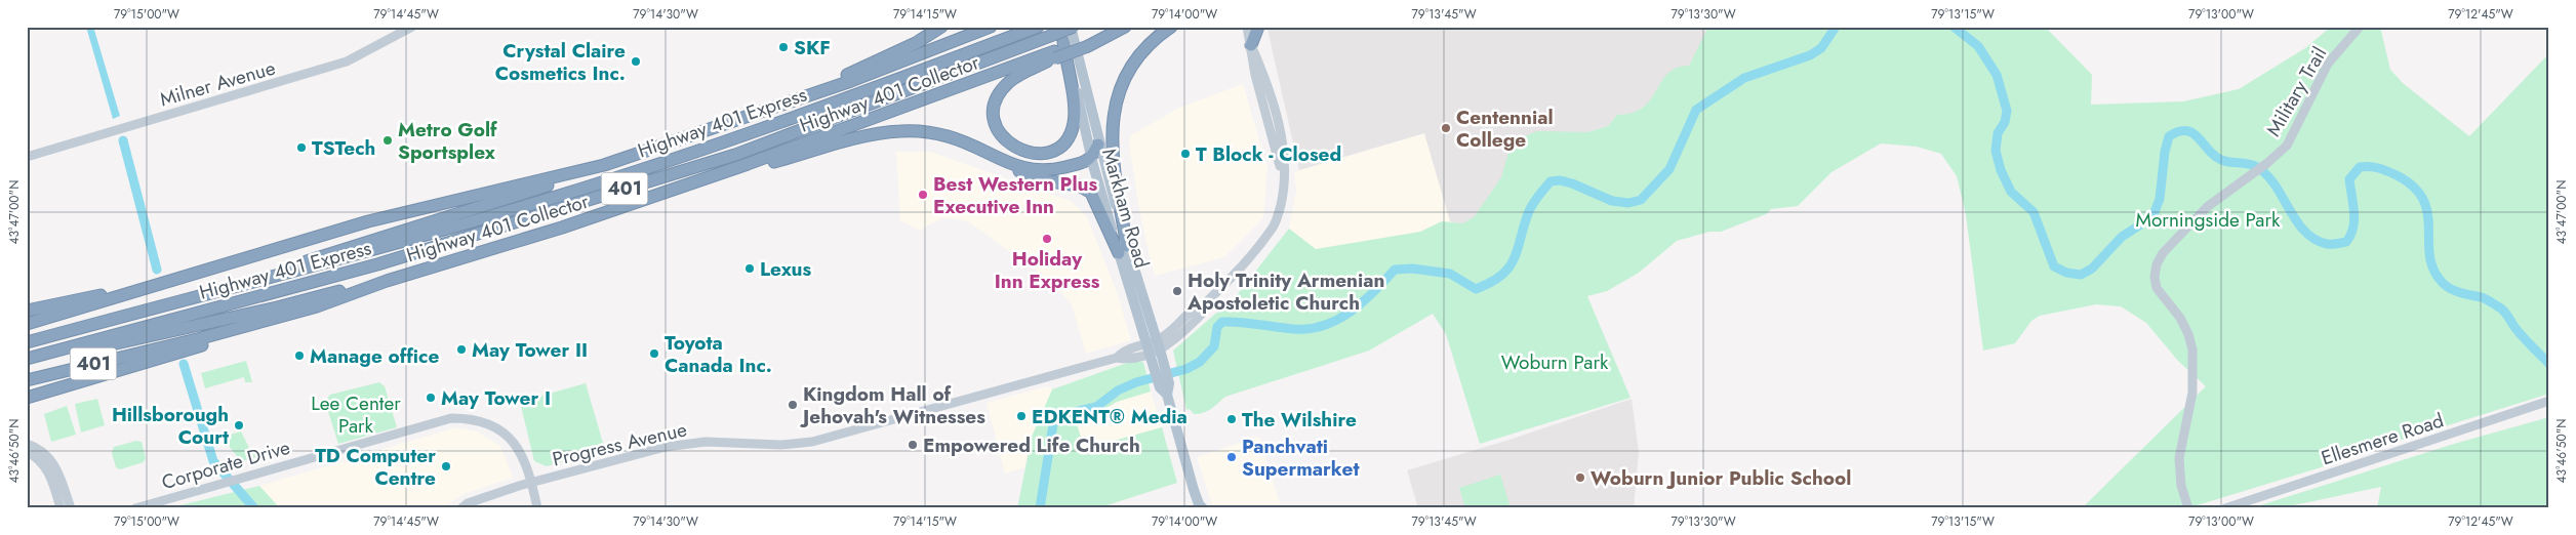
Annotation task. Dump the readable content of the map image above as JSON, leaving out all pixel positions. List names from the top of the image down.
{
  "streets": {
    "highway": ["Highway 401 Collector", "Highway 401 Express", "401"],
    "main road": [
      "Milner Avenue",
      "Military Trail",
      "Markham Road",
      "Ellesmere Road",
      "Progress Avenue",
      "Corporate Drive"
    ]
  },
  "crossings": [
    ["Highway 401 Express", "Markham Road"],
    ["Markham Road", "Progress Avenue"],
    ["Progress Avenue", "Corporate Drive"]
  ],
  "parks": ["Morningside Park", "Woburn Park", "Lee Center Park"],
  "places": [
    "SKF",
    "Crystal Claire Cosmetics Inc.",
    "Centennial College",
    "Metro Golf Sportsplex",
    "TSTech",
    "T Block - Closed",
    "Best Western Plus Executive Inn",
    "Holiday Inn Express",
    "Lexus",
    "Holy Trinity Armenian Apostoletic Church",
    "May Tower II",
    "Toyota Canada Inc.",
    "Manage office",
    "May Tower I",
    "Kingdom Hall of Jehovah's Witnesses",
    "EDKENT® Media",
    "The Wilshire",
    "Hillsborough Court",
    "Empowered Life Church",
    "Panchvati Supermarket",
    "TD Computer Centre",
    "Woburn Junior Public School"
  ],
  "coordinates": [
    "79°15'00\"W",
    "79°14'45\"W",
    "79°14'30\"W",
    "79°14'15\"W",
    "79°14'00\"W",
    "79°13'45\"W",
    "79°13'30\"W",
    "79°13'15\"W",
    "79°13'00\"W",
    "79°12'45\"W",
    "43°47'00\"N",
    "43°46'50\"N"
  ]
}
